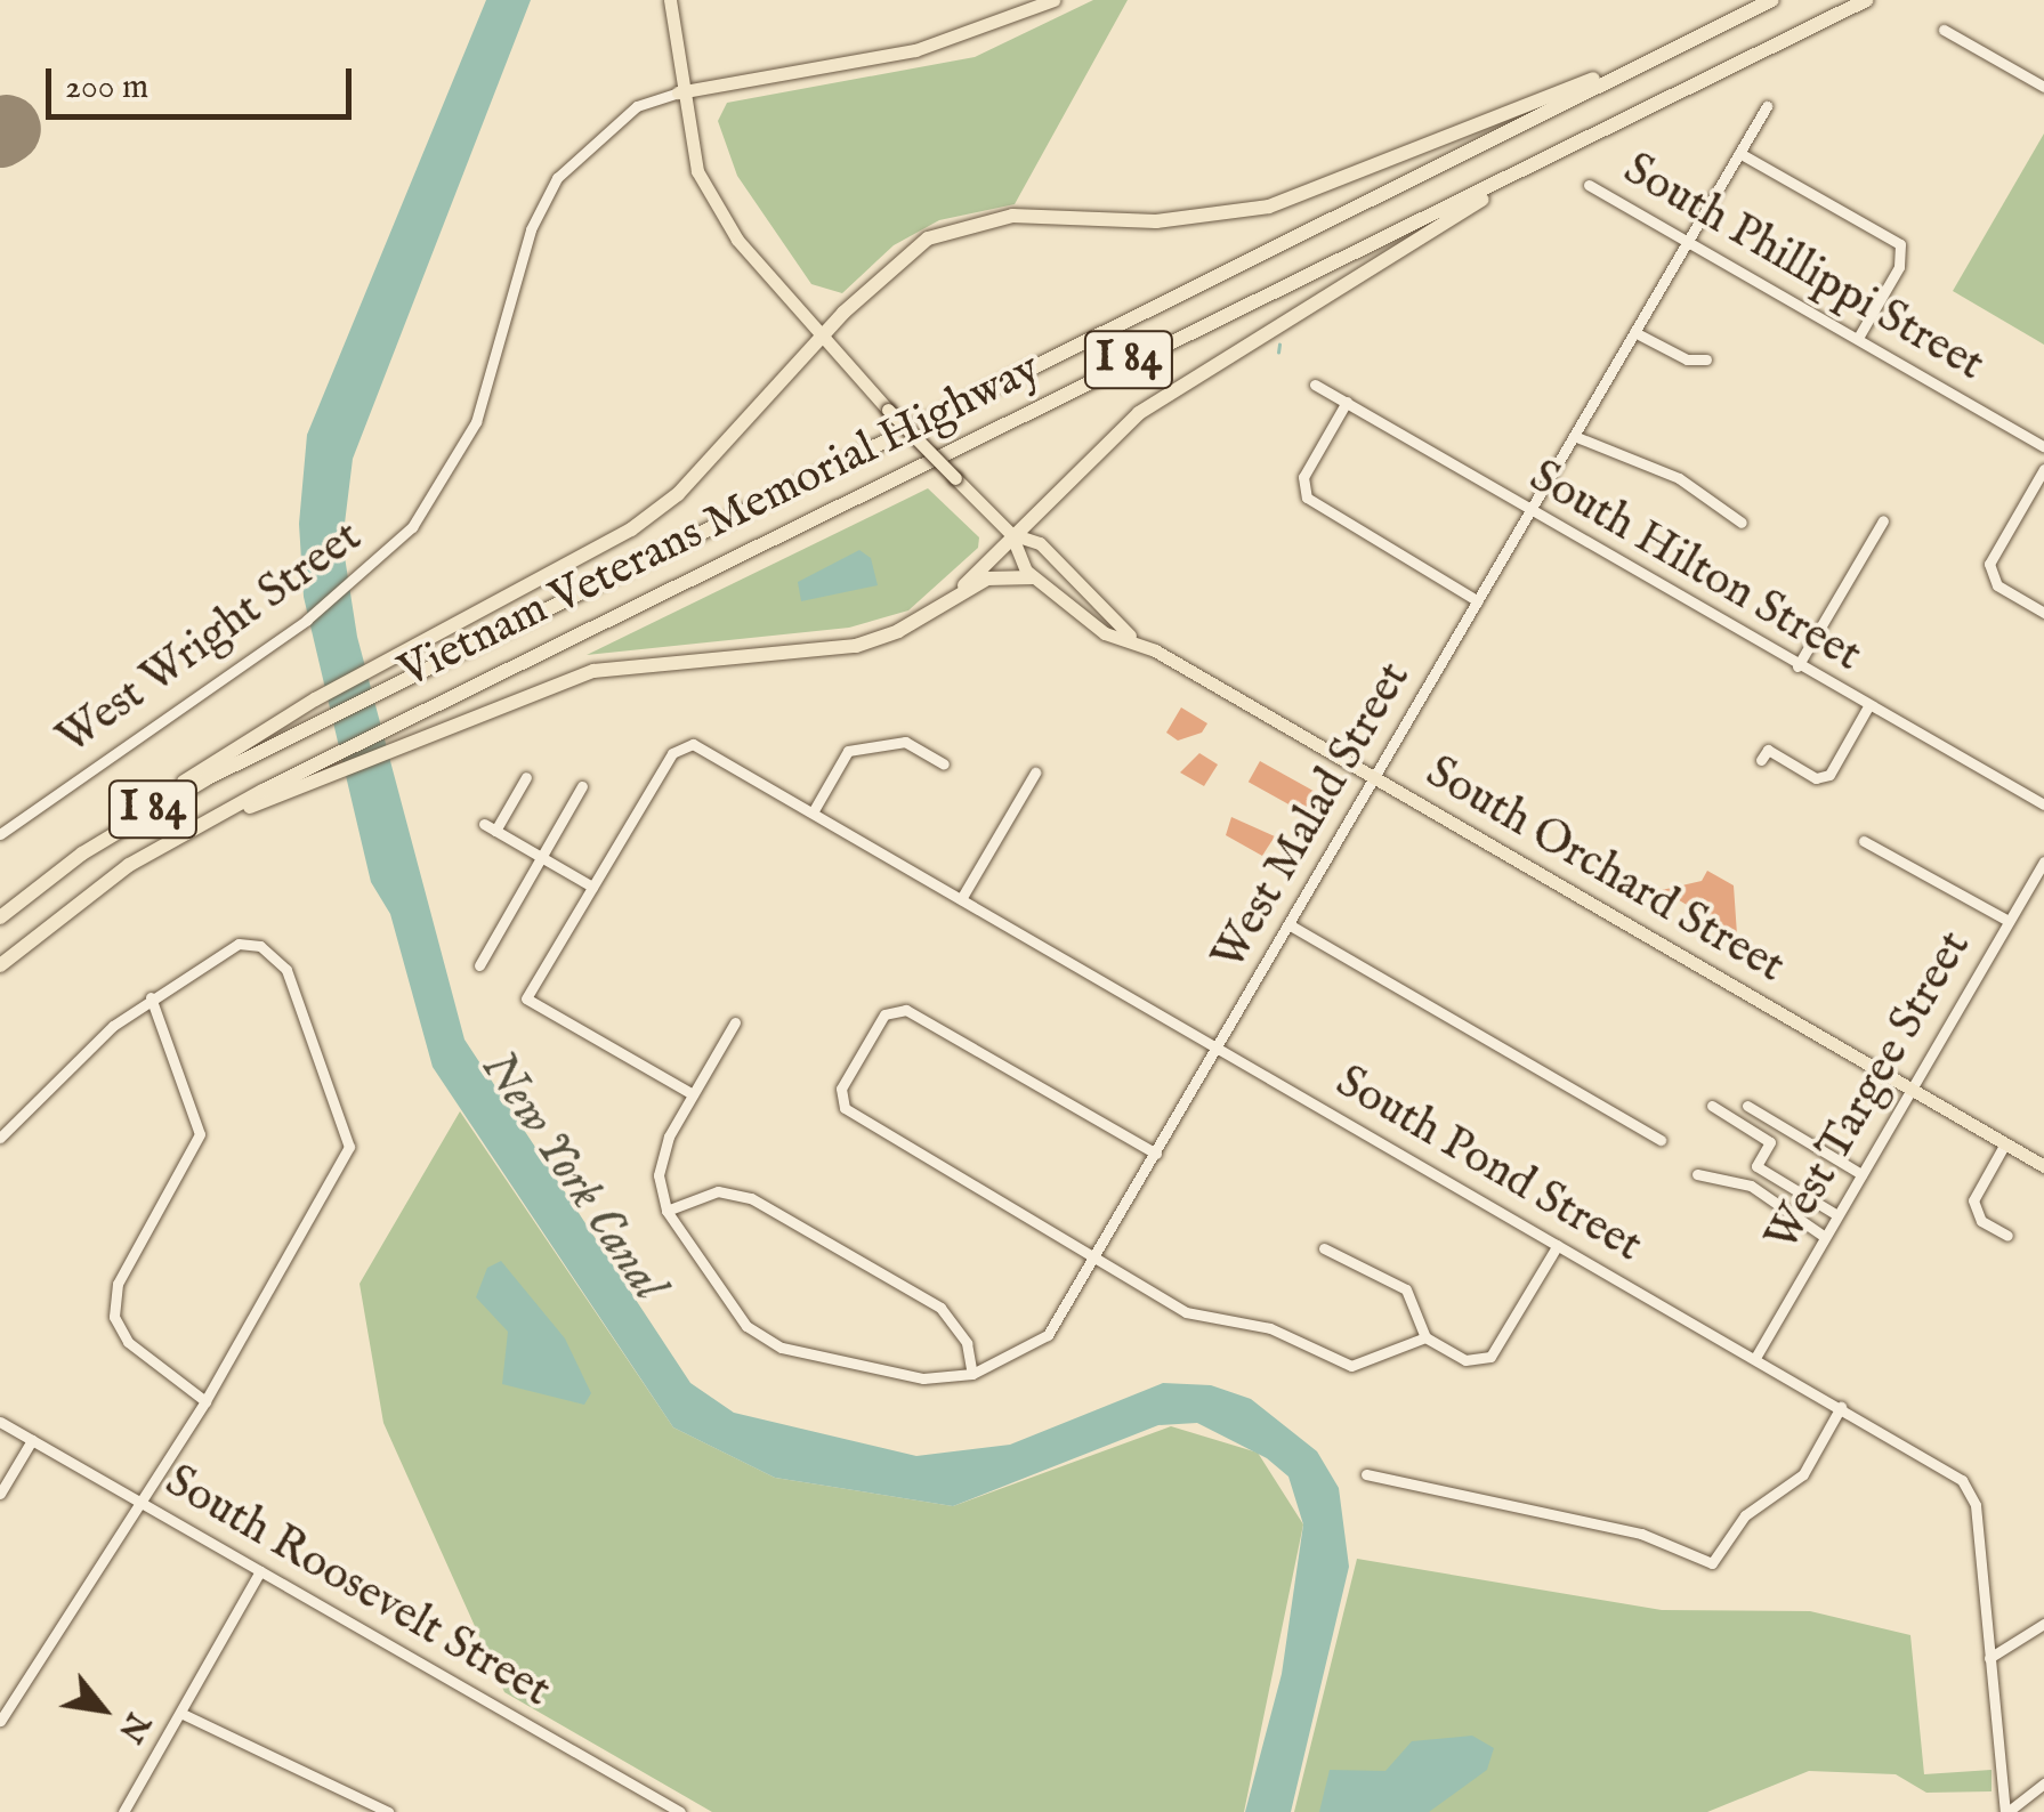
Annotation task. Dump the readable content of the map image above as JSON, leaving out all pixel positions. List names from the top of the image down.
{
  "streets": {
    "highway": ["I 84", "Vietnam Veterans Memorial Highway"],
    "main road": ["South Orchard Street"],
    "street": [
      "South Phillippi Street",
      "South Hilton Street",
      "West Wright Street",
      "West Malad Street",
      "West Targee Street",
      "South Pond Street",
      "South Roosevelt Street"
    ]
  },
  "crossings": [
    ["South Phillippi Street", "West Malad Street"],
    ["South Hilton Street", "West Malad Street"],
    ["West Wright Street", "South Orchard Street"],
    ["West Malad Street", "South Orchard Street"],
    ["West Malad Street", "South Pond Street"],
    ["South Orchard Street", "West Targee Street"],
    ["West Targee Street", "South Pond Street"]
  ],
  "water": ["New York Canal"],
  "scale_bar": "200 m",
  "north": "bottom right"
}
